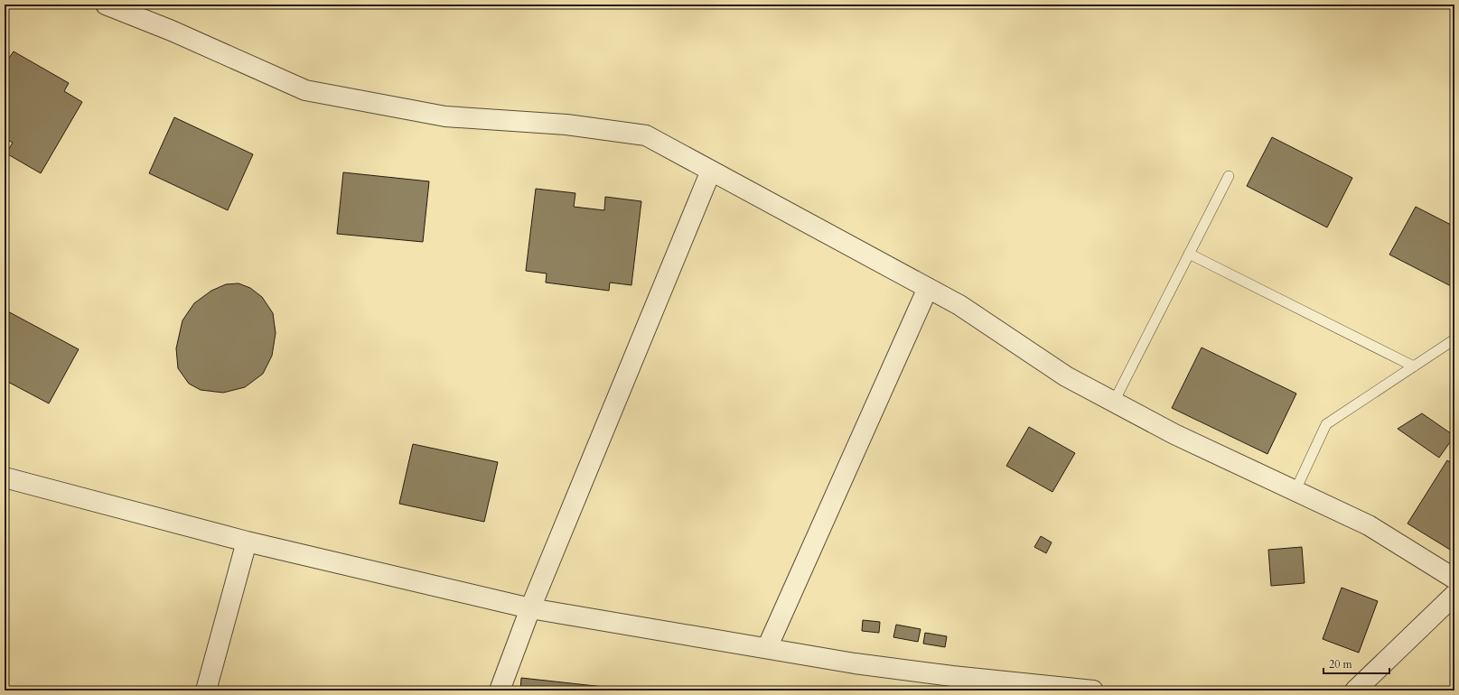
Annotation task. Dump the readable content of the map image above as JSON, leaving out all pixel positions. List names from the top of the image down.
{
  "scale_bar": "20 m"
}
